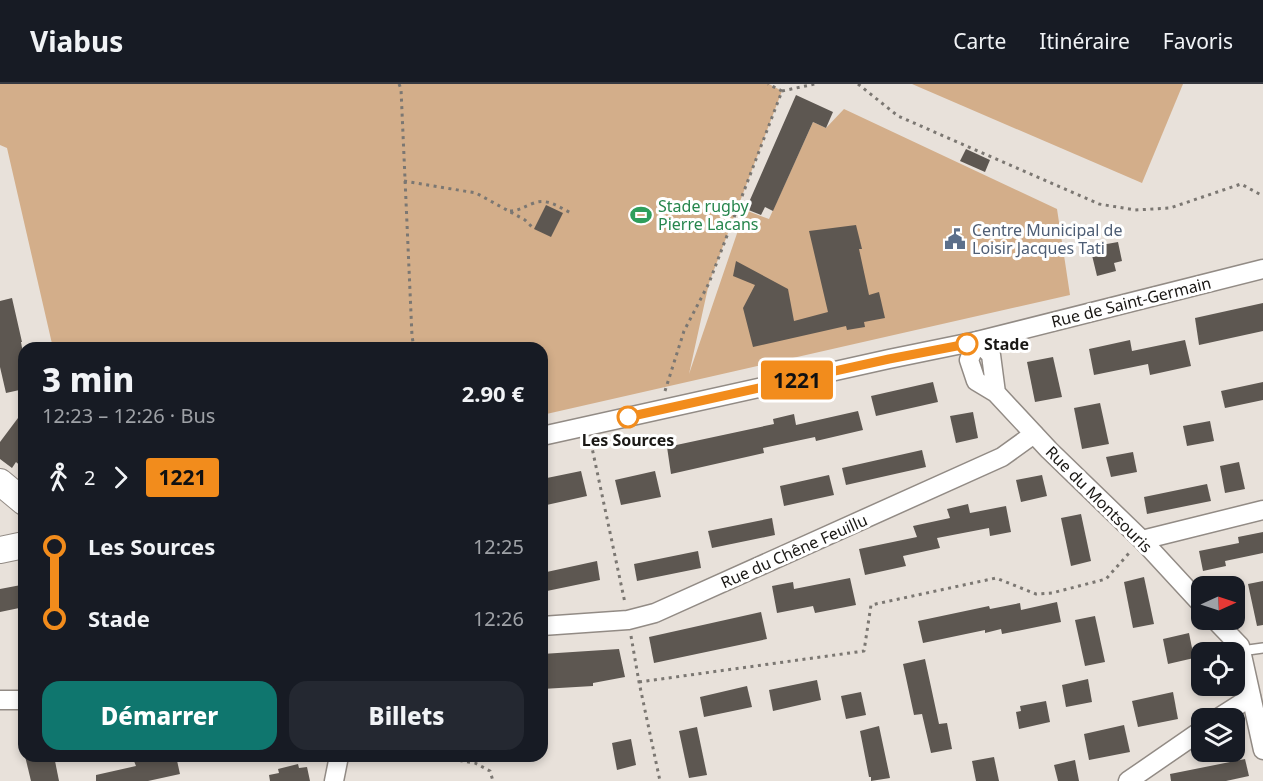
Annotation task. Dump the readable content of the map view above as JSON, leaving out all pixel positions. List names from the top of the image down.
{
  "streets": {
    "street": ["Rue de Saint-Germain", "Rue du Montsouris", "Rue du Chêne Feuillu"]
  },
  "crossings": [
    ["Rue de Saint-Germain", "Rue du Montsouris"],
    ["Rue du Montsouris", "Rue du Chêne Feuillu"]
  ],
  "places": {
    "sports": ["Stade rugby Pierre Lacans"],
    "public building": ["Centre Municipal de Loisir Jacques Tati"],
    "other": ["Stade", "Les Sources"]
  },
  "lines": ["bus line 1221"],
  "north": "right",
  "page": {
    "header": "Viabus",
    "nav": ["Carte", "Itinéraire", "Favoris"],
    "on_map": "1221",
    "heading": ["3 min", "12:23 – 12:26 · Bus", "2.90 €"],
    "legs": ["2", "1221"],
    "list": [
      {
        "name": "Les Sources",
        "value": "12:25"
      },
      {
        "name": "Stade",
        "value": "12:26"
      }
    ],
    "buttons": ["Démarrer", "Billets"]
  }
}
